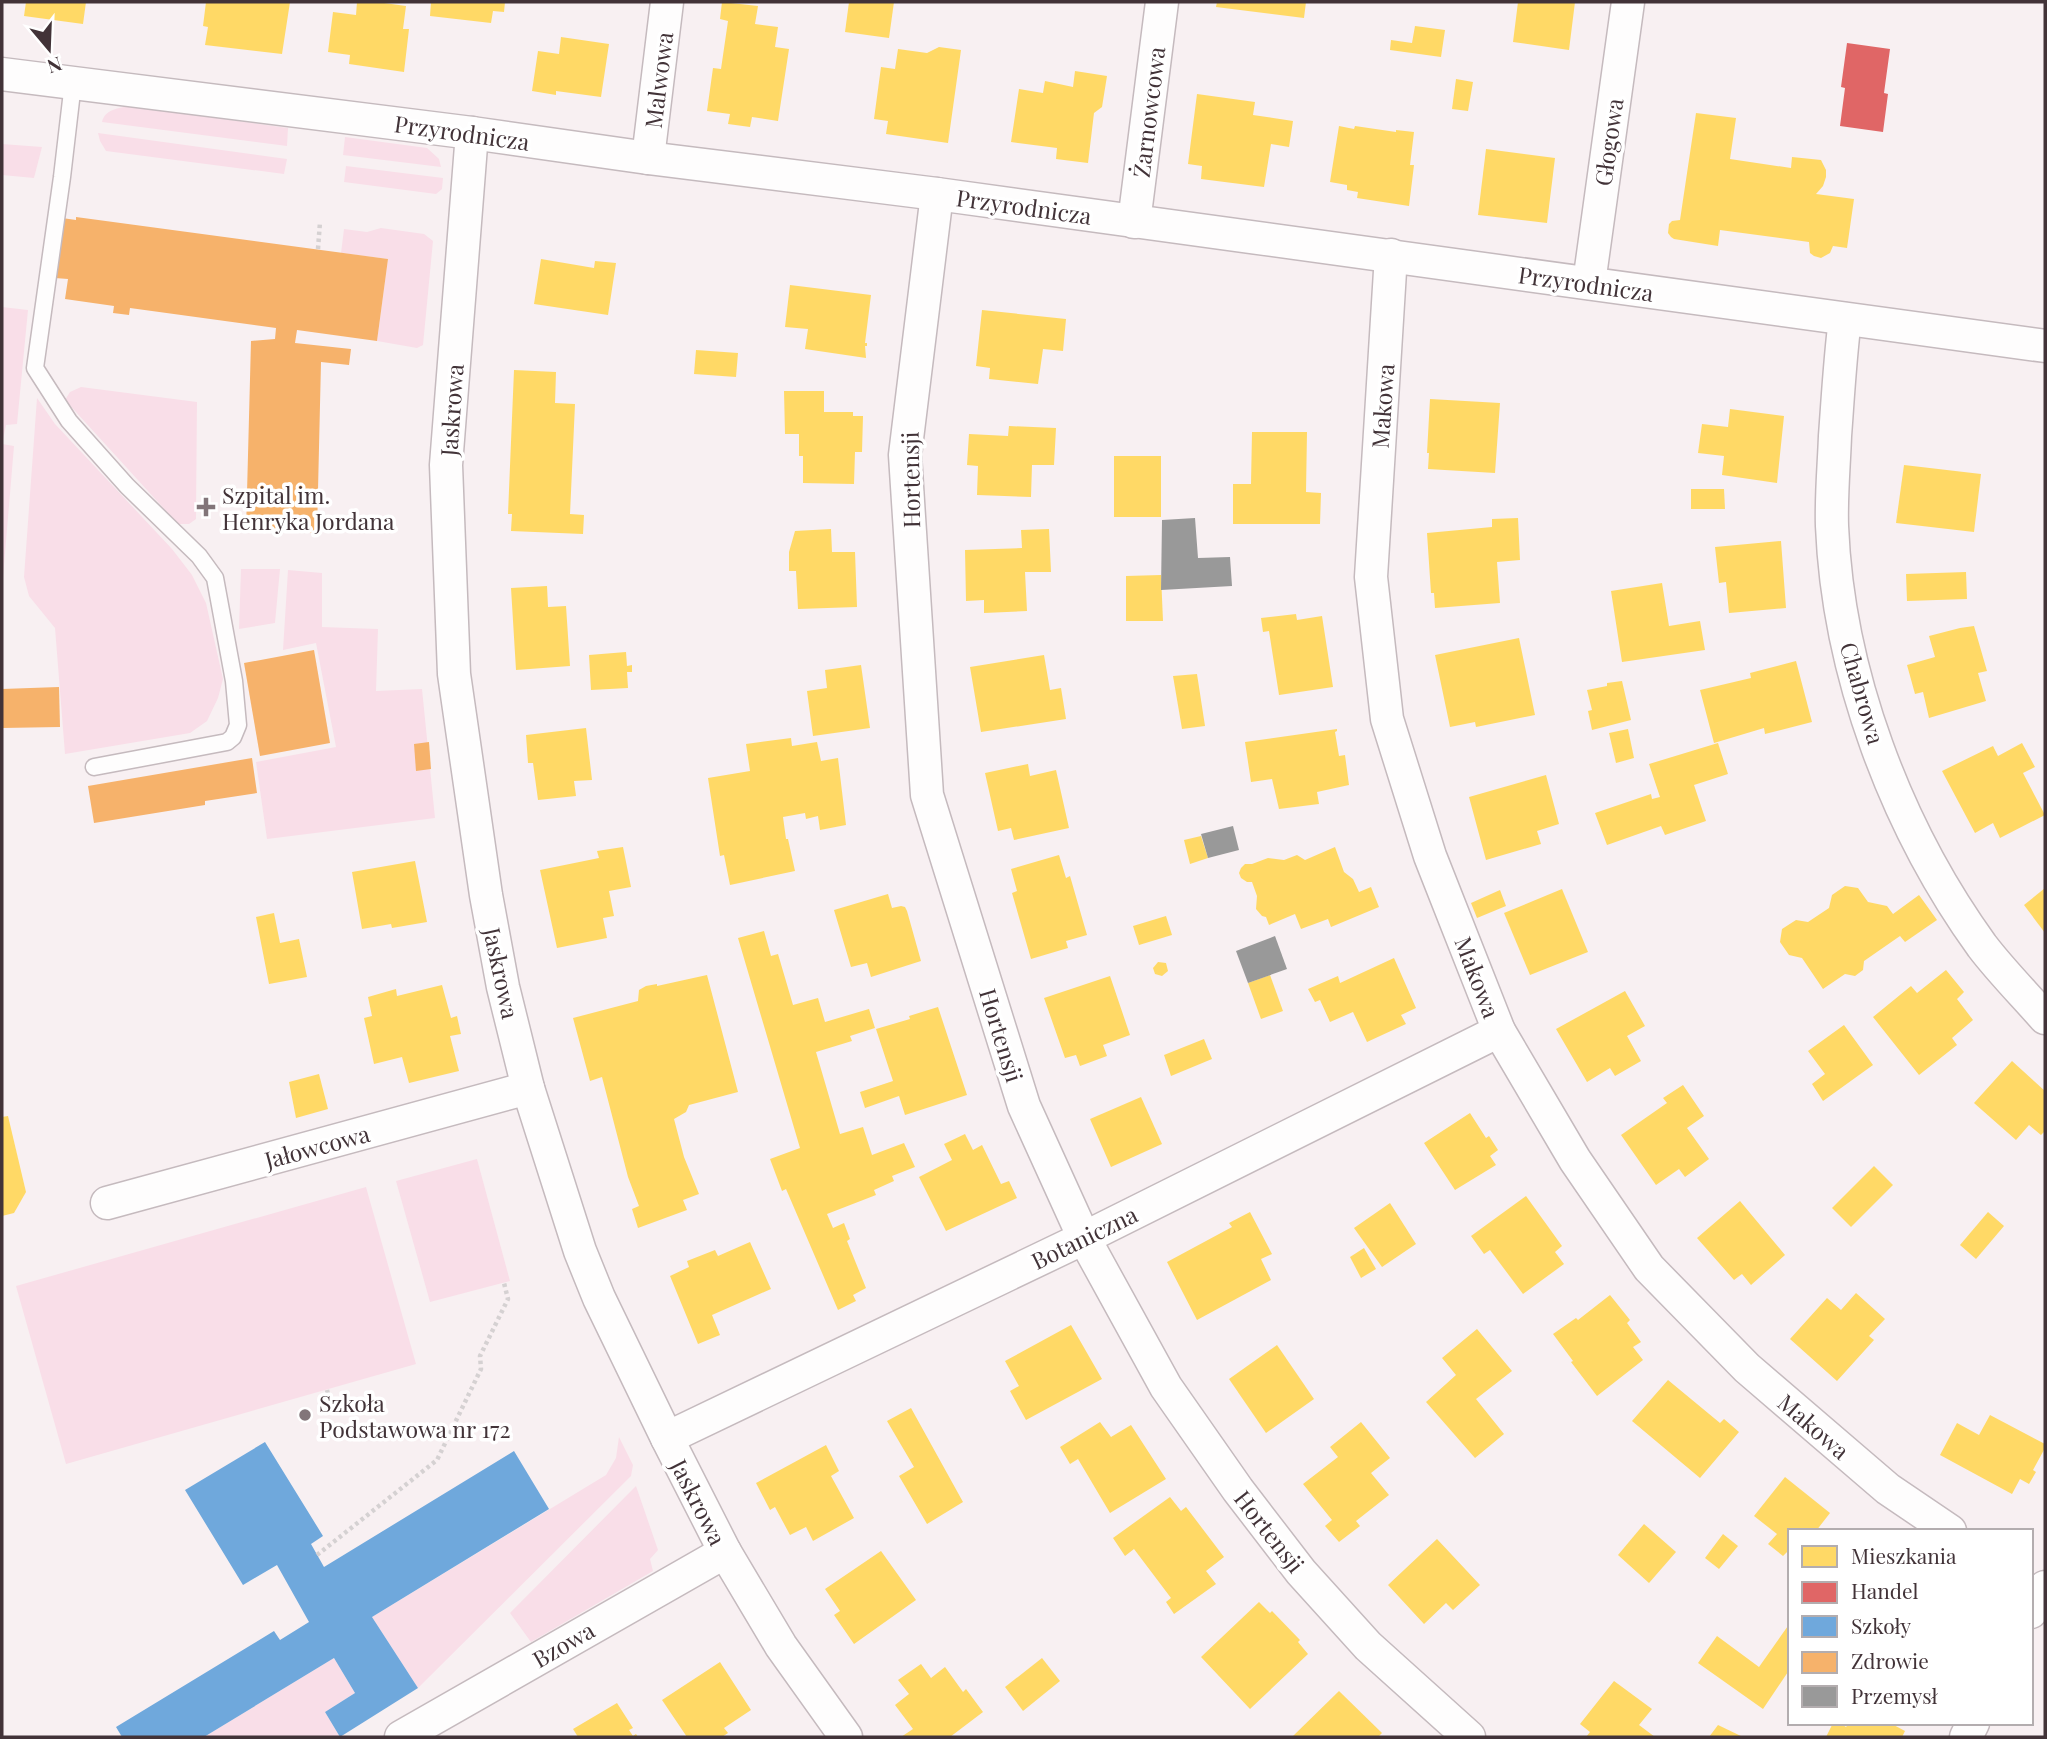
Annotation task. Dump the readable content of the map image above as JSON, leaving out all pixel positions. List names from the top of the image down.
{
  "streets": {
    "street": [
      "Malwowa",
      "Żarnowcowa",
      "Przyrodnicza",
      "Głogowa",
      "Makowa",
      "Jaskrowa",
      "Hortensji",
      "Chabrowa",
      "Jałowcowa",
      "Botaniczna",
      "Bzowa"
    ]
  },
  "crossings": [
    ["Malwowa", "Przyrodnicza"],
    ["Żarnowcowa", "Przyrodnicza"],
    ["Przyrodnicza", "Głogowa"],
    ["Przyrodnicza", "Makowa"],
    ["Przyrodnicza", "Jaskrowa"],
    ["Przyrodnicza", "Hortensji"],
    ["Przyrodnicza", "Chabrowa"],
    ["Makowa", "Botaniczna"],
    ["Jaskrowa", "Jałowcowa"],
    ["Jaskrowa", "Botaniczna"],
    ["Jaskrowa", "Bzowa"],
    ["Hortensji", "Botaniczna"]
  ],
  "places": {
    "health": ["Szpital im. Henryka Jordana"],
    "other": ["Szkoła Podstawowa nr 172"]
  },
  "legend": [
    "Mieszkania",
    "Handel",
    "Szkoły",
    "Zdrowie",
    "Przemysł"
  ],
  "north": "bottom"
}
